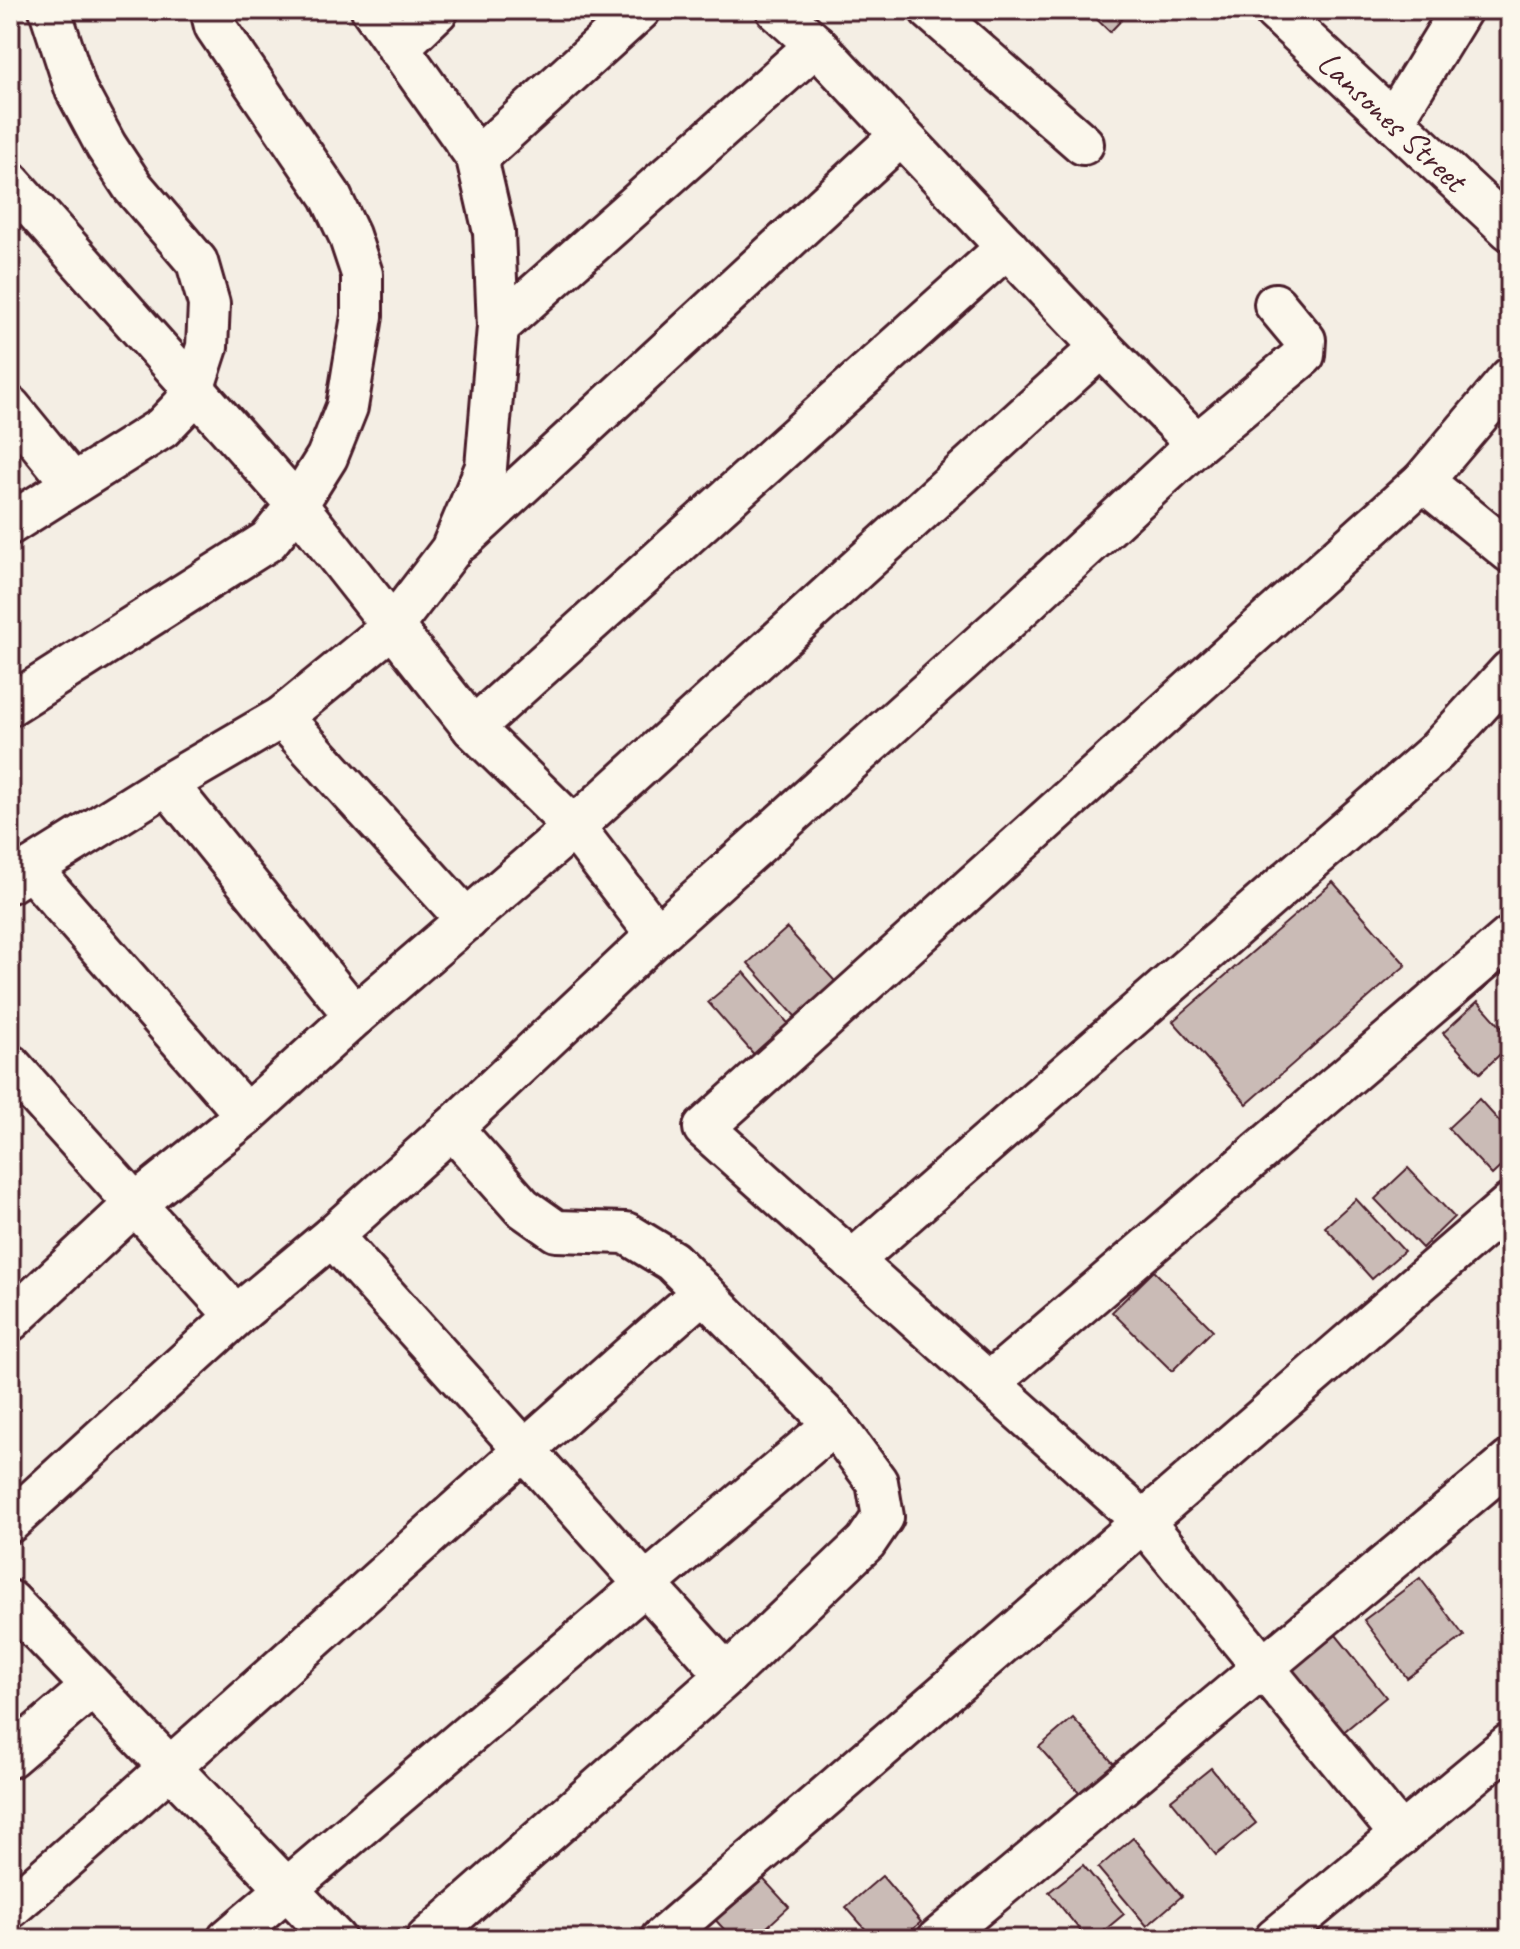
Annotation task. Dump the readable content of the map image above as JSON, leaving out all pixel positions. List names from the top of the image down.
{
  "streets": {
    "street": ["Lansones Street"]
  }
}
